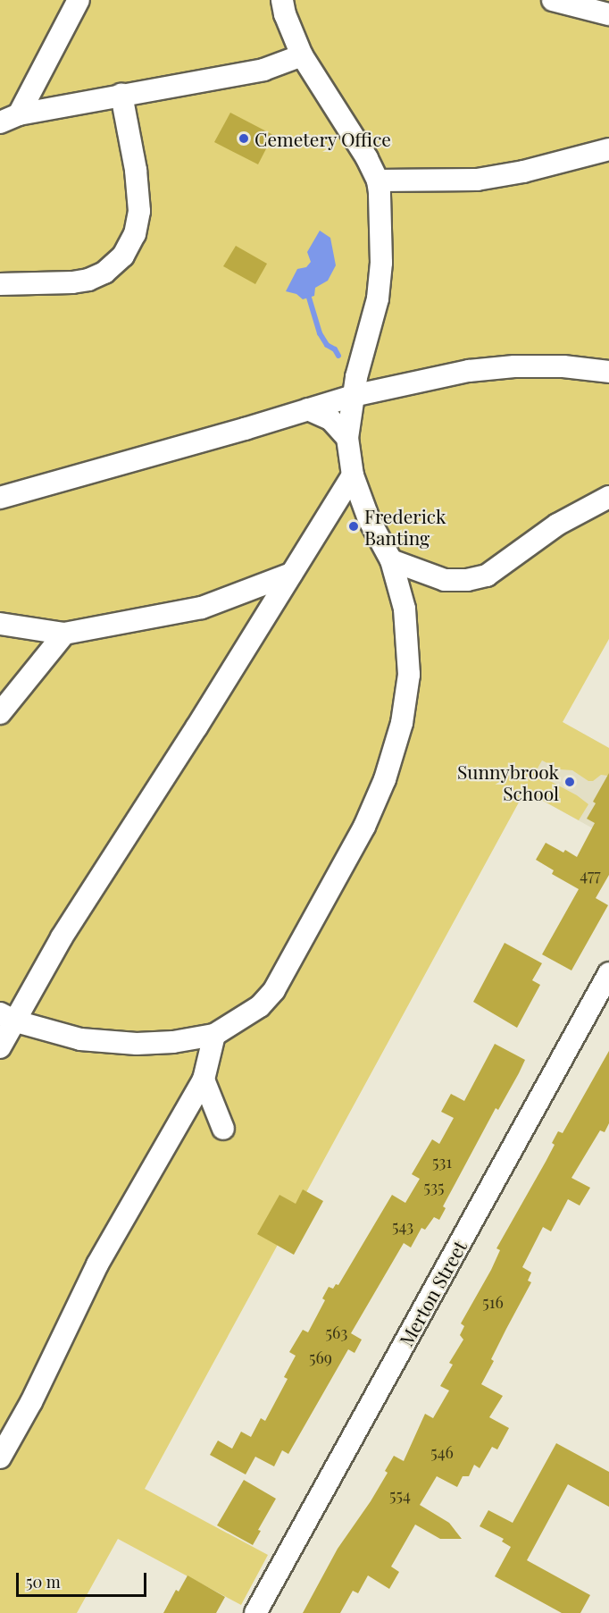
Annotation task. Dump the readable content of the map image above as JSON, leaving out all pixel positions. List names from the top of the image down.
{
  "streets": {
    "street": ["Merton Street"]
  },
  "places": ["Cemetery Office", "Frederick Banting", "Sunnybrook School"],
  "house_numbers": [
    "477",
    "531",
    "535",
    "543",
    "516",
    "563",
    "569",
    "546",
    "554"
  ],
  "scale_bar": "50 m"
}
